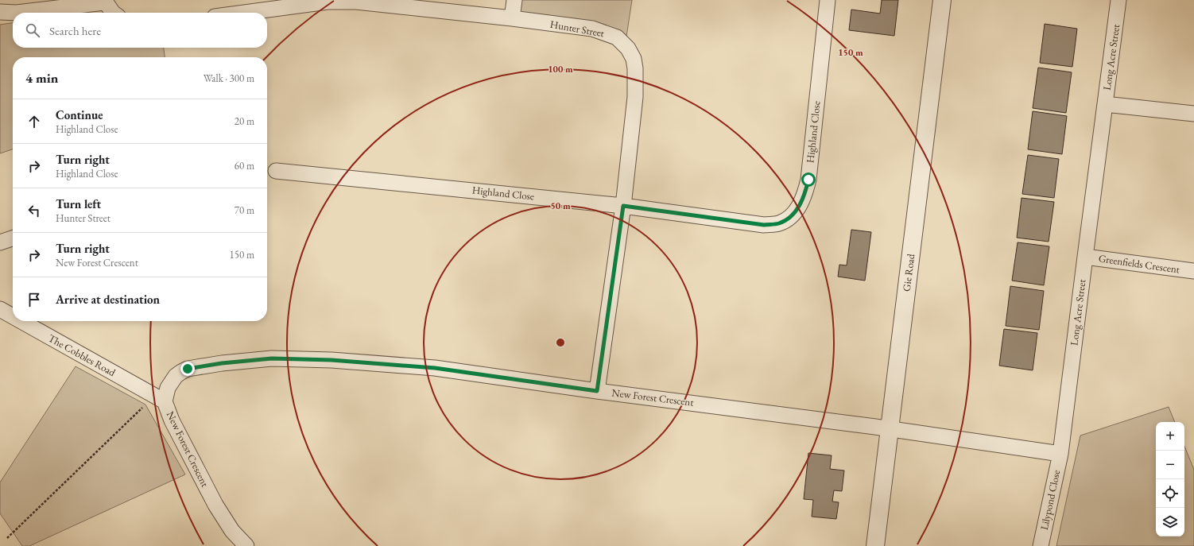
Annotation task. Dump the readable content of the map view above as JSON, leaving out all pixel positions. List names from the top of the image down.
{
  "streets": {
    "street": [
      "Hunter Street",
      "Long Acre Street",
      "Highland Close",
      "Greenfields Crescent",
      "Gie Road",
      "The Cobbles Road",
      "New Forest Crescent",
      "Lilypond Close"
    ]
  },
  "crossings": [
    ["Hunter Street", "Highland Close"],
    ["Hunter Street", "New Forest Crescent"],
    ["Long Acre Street", "Greenfields Crescent"],
    ["Long Acre Street", "Lilypond Close"],
    ["Gie Road", "New Forest Crescent"],
    ["The Cobbles Road", "New Forest Crescent"]
  ],
  "page": {
    "search": "Search here",
    "heading": ["4 min", "Walk · 300 m"],
    "list": [
      ["Continue", "Highland Close", "20 m"],
      ["Turn right", "Highland Close", "60 m"],
      ["Turn left", "Hunter Street", "70 m"],
      ["Turn right", "New Forest Crescent", "150 m"],
      "Arrive at destination"
    ],
    "map_buttons": ["+", "−"]
  },
  "rings": ["150 m", "100 m", "50 m"]
}
